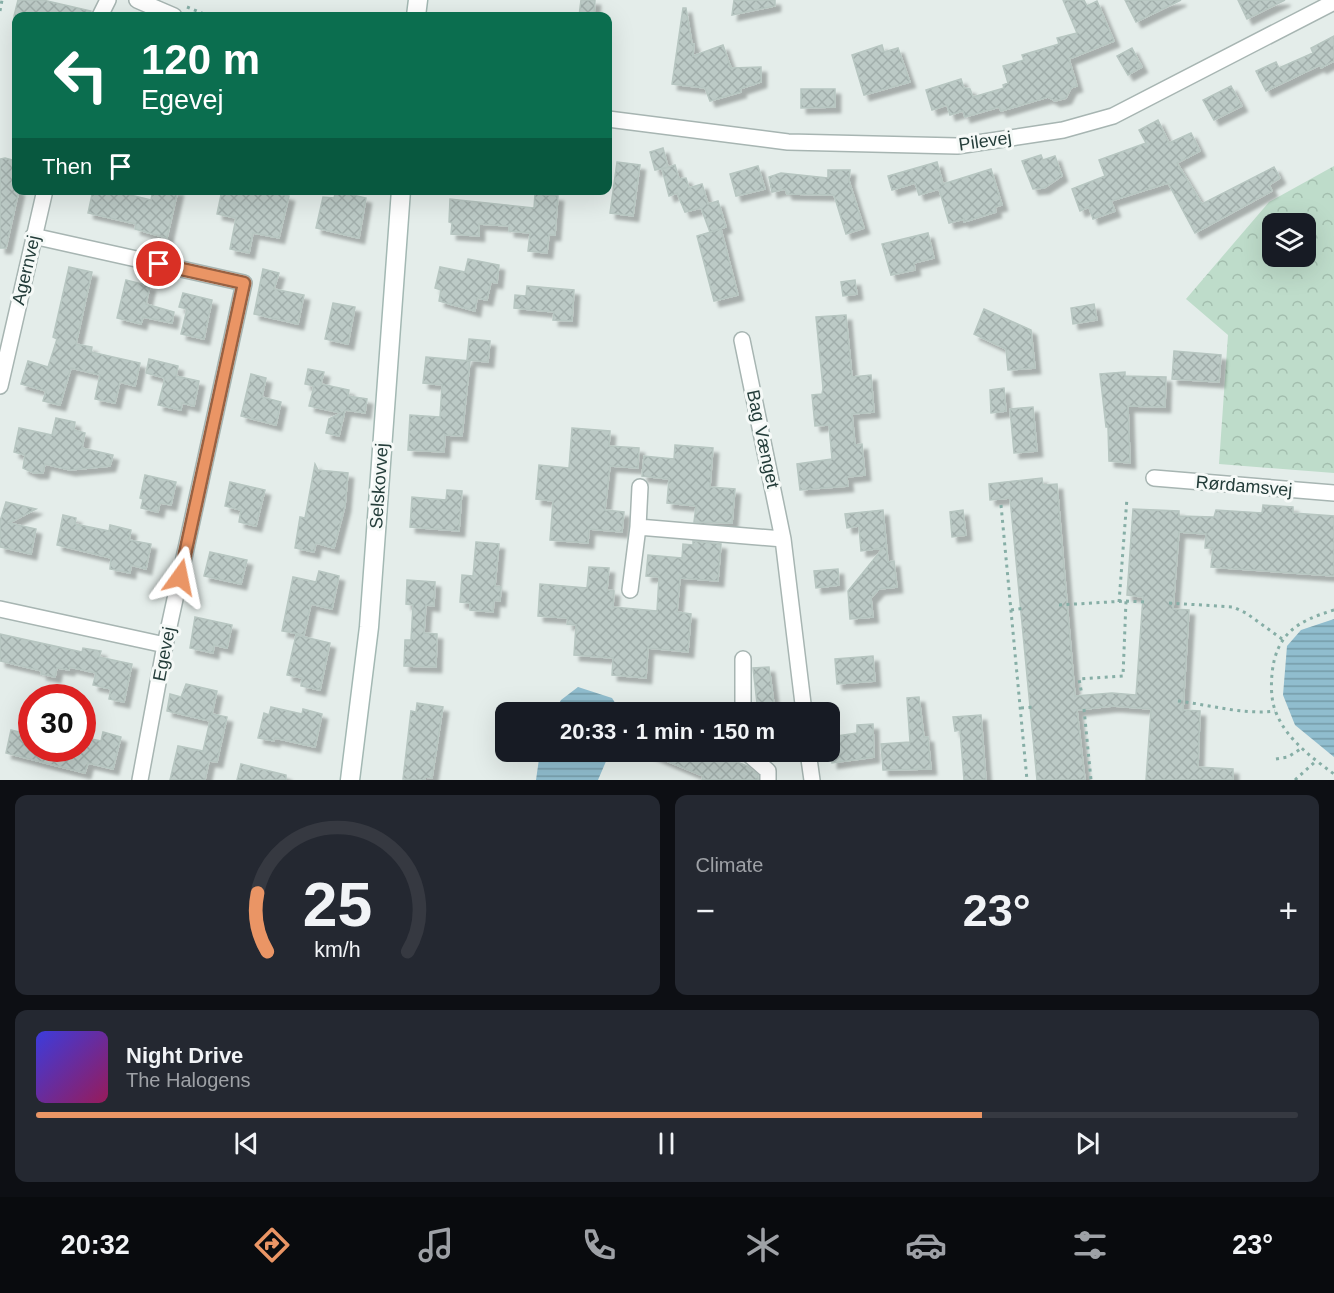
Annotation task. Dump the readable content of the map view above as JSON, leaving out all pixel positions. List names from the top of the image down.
{
  "streets": {
    "street": [
      "Pilevej",
      "Agernvej",
      "Bag Vænget",
      "Selskovvej",
      "Rørdamsvej",
      "Egevej"
    ]
  },
  "crossings": [
    ["Agernvej", "Egevej"]
  ],
  "page": {
    "turn": ["120 m", "Egevej"],
    "then": "Then",
    "limit": "30",
    "trip": "20:33 · 1 min · 150 m",
    "tile": "Climate",
    "heat": ["−", "23°", "+"],
    "song": ["Night Drive", "The Halogens"],
    "tabs": ["20:32", "23°"],
    "gauge": ["25", "km/h"]
  }
}
